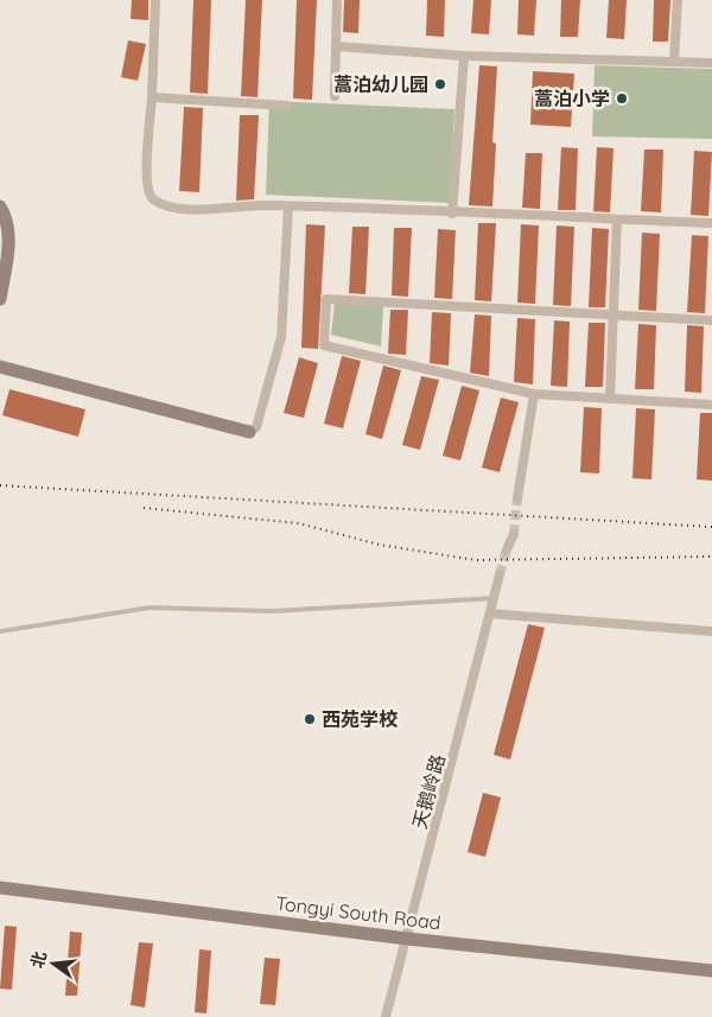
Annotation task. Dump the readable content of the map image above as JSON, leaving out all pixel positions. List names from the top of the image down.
{
  "streets": {
    "street": ["天鹅岭路", "Tongyi South Road"]
  },
  "crossings": [
    ["天鹅岭路", "Tongyi South Road"]
  ],
  "places": ["蒿泊幼儿园", "蒿泊小学", "西苑学校"],
  "north": "left"
}
